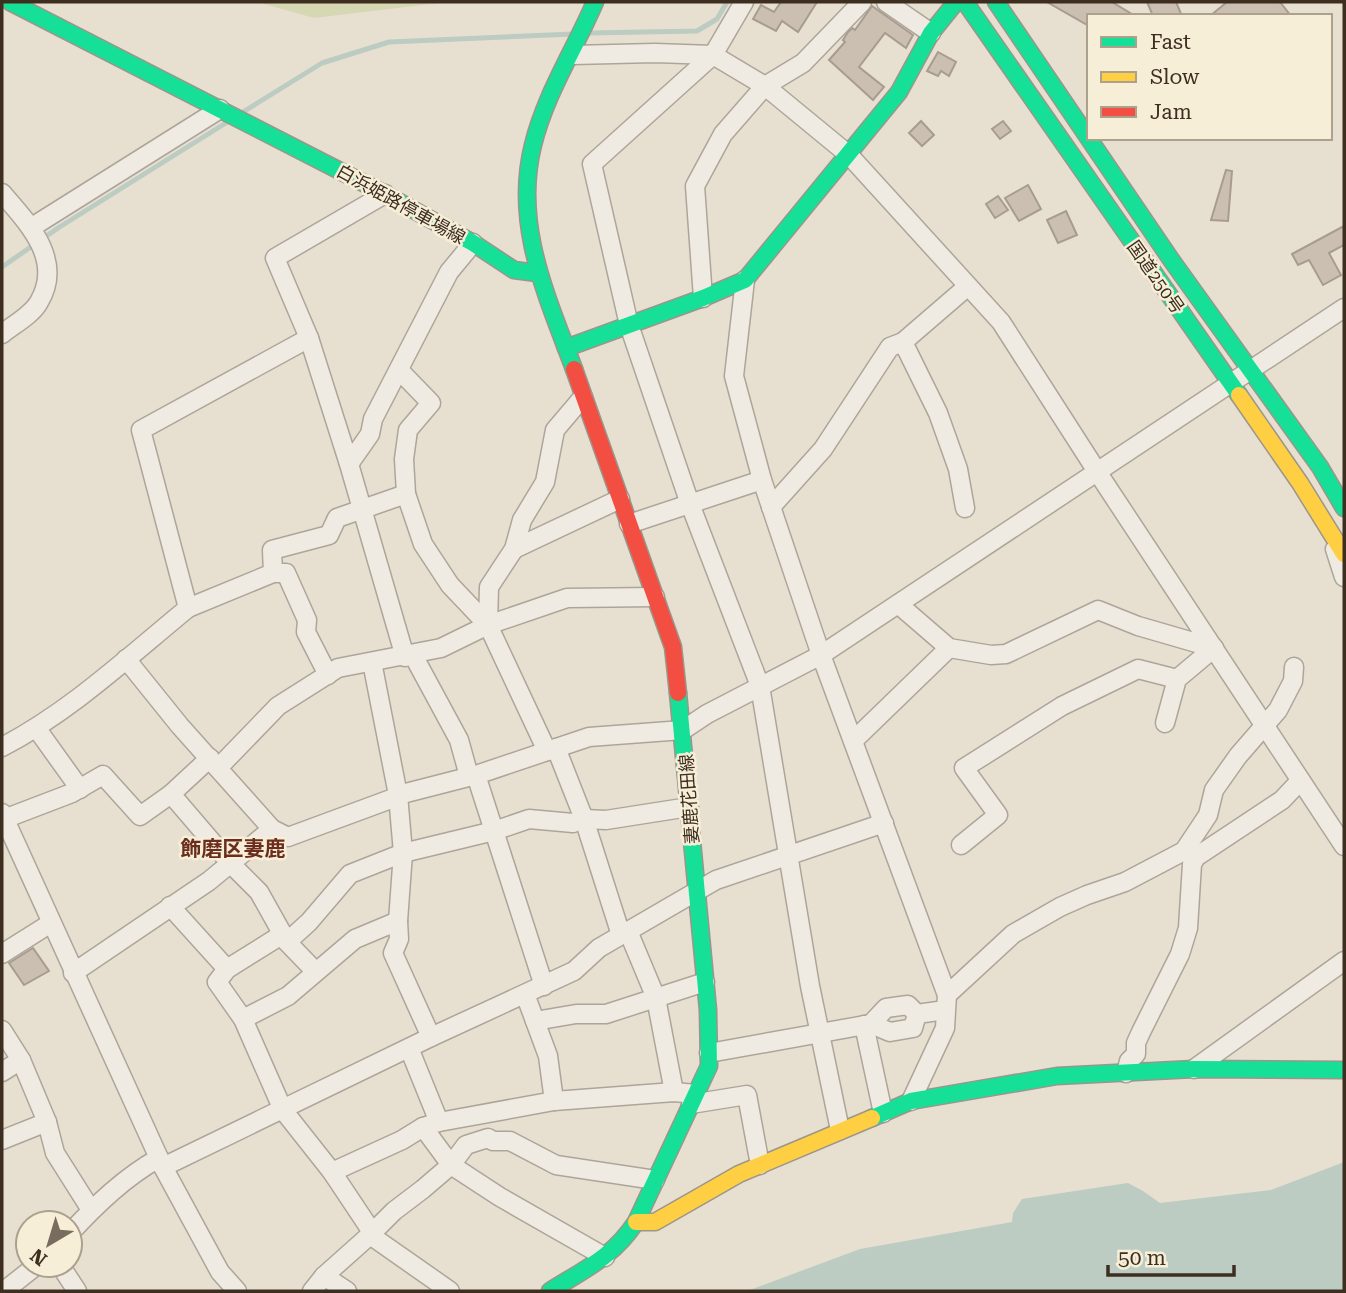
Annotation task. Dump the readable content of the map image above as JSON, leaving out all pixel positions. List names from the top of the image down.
{
  "streets": {
    "main road": ["白浜姫路停車場線", "国道250号", "妻鹿花田線"]
  },
  "crossings": [
    ["白浜姫路停車場線", "妻鹿花田線"]
  ],
  "districts": ["飾磨区妻鹿"],
  "legend": ["Fast", "Slow", "Jam"],
  "scale_bar": "50 m",
  "north": "bottom left"
}
